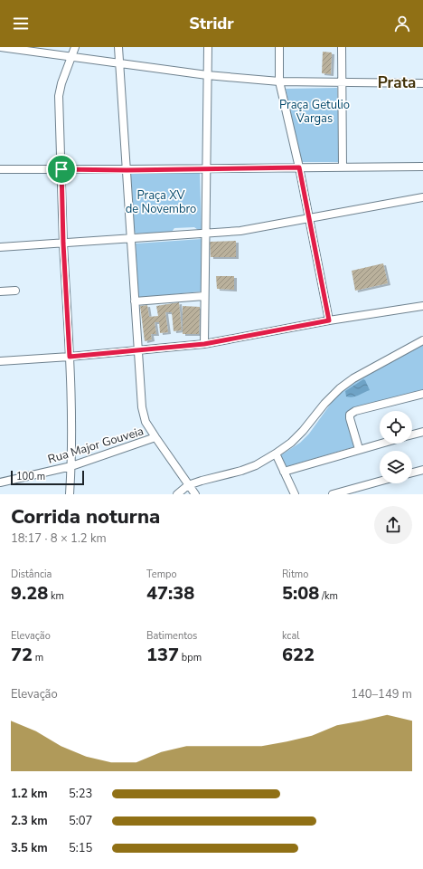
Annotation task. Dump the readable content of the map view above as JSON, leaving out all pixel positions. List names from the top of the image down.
{
  "streets": {
    "street": ["Rua Major Gouveia"]
  },
  "districts": ["Prata"],
  "parks": ["Praça Getulio Vargas", "Praça XV de Novembro"],
  "scale_bar": "100 m",
  "page": {
    "header": "Stridr",
    "scale": "100 m",
    "heading": ["Corrida noturna", "18:17 · 8 × 1.2 km"],
    "stats": [
      ["Distância", "9.28 km"],
      ["Tempo", "47:38"],
      ["Ritmo", "5:08 /km"],
      ["Elevação", "72 m"],
      ["Batimentos", "137 bpm"],
      ["kcal", "622"]
    ],
    "chart": ["Elevação", "140–149 m"],
    "list": [
      {
        "name": "1.2 km",
        "note": "5:23"
      },
      {
        "name": "2.3 km",
        "note": "5:07"
      },
      {
        "name": "3.5 km",
        "note": "5:15"
      }
    ]
  }
}
